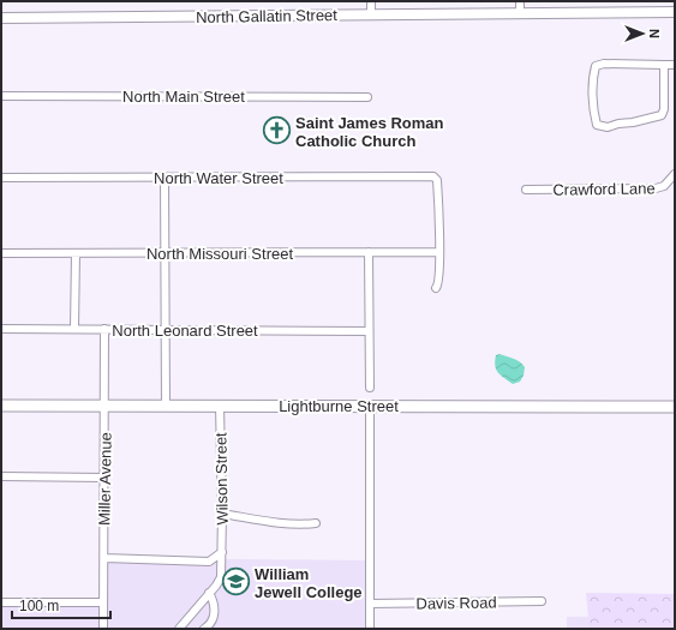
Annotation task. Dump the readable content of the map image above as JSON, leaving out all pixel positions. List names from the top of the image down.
{
  "streets": {
    "main road": ["Lightburne Street"],
    "street": [
      "North Gallatin Street",
      "North Main Street",
      "North Water Street",
      "Crawford Lane",
      "North Missouri Street",
      "North Leonard Street",
      "Miller Avenue",
      "Wilson Street",
      "Davis Road"
    ]
  },
  "crossings": [
    ["North Water Street", "North Missouri Street"],
    ["North Leonard Street", "Miller Avenue"],
    ["Lightburne Street", "Miller Avenue"],
    ["Lightburne Street", "Wilson Street"]
  ],
  "places": {
    "church": ["Saint James Roman Catholic Church"],
    "school or university": ["William Jewell College"]
  },
  "scale_bar": "100 m",
  "north": "right"
}
